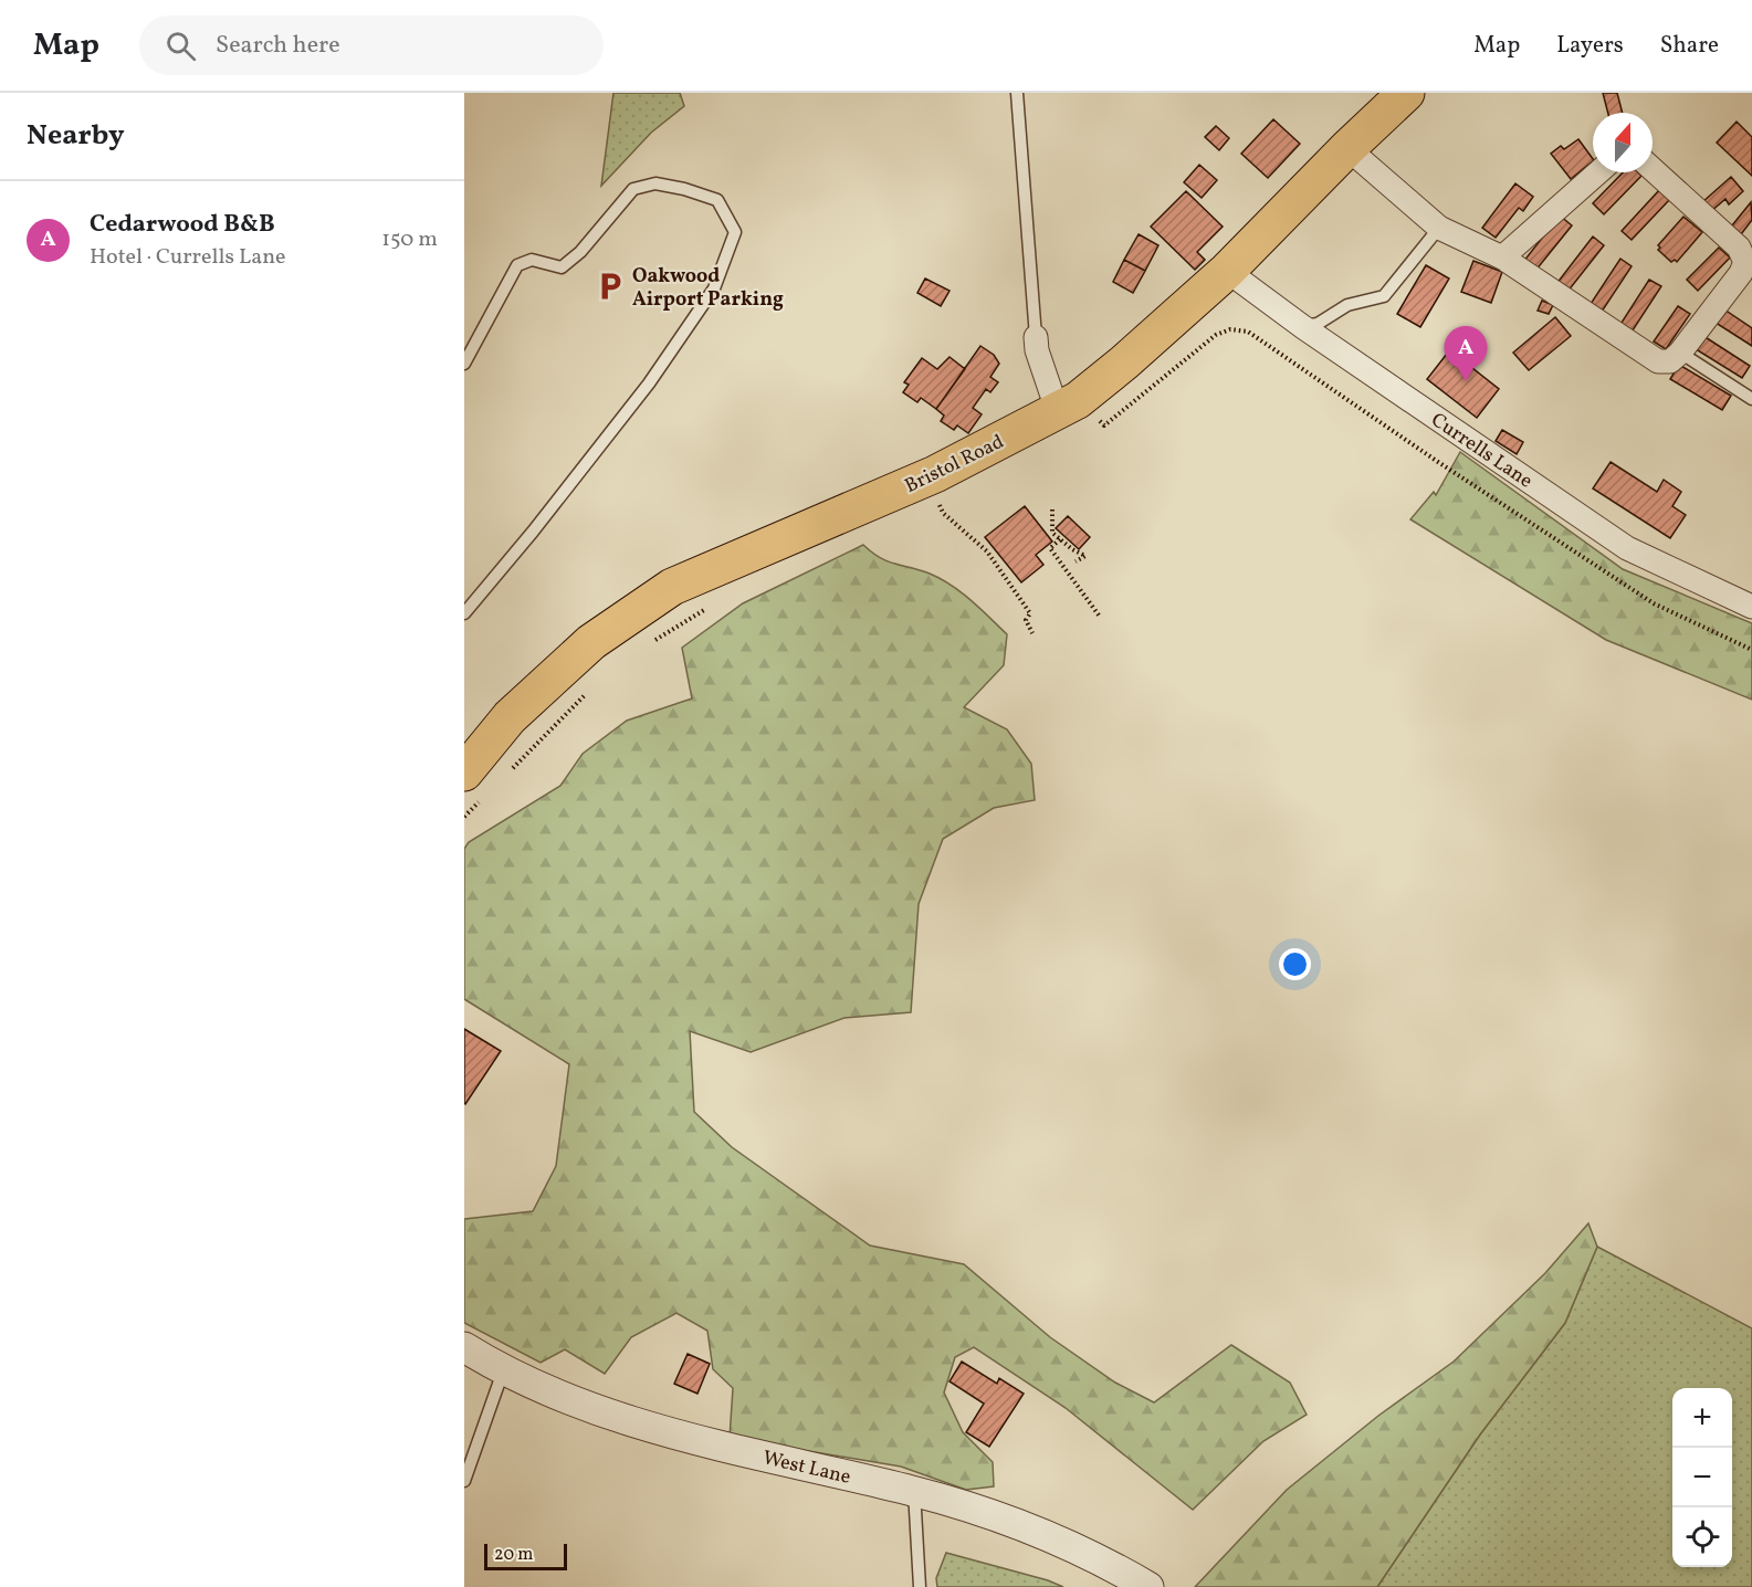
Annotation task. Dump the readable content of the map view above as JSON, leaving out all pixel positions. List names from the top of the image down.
{
  "streets": {
    "highway": ["Bristol Road"],
    "street": ["Currells Lane", "West Lane"]
  },
  "crossings": [
    ["Currells Lane", "Bristol Road"]
  ],
  "places": {
    "parking": ["Oakwood Airport Parking"]
  },
  "scale_bar": "20 m",
  "north": "top",
  "page": {
    "header": "Map",
    "search": "Search here",
    "nav": ["Map", "Layers", "Share"],
    "heading": "Nearby",
    "list": [
      {
        "mark": "A",
        "name": "Cedarwood B&B",
        "note": "Hotel · Currells Lane",
        "value": "150 m"
      }
    ],
    "pins": "A",
    "map_buttons": ["+", "−"],
    "scale": "20 m"
  }
}
